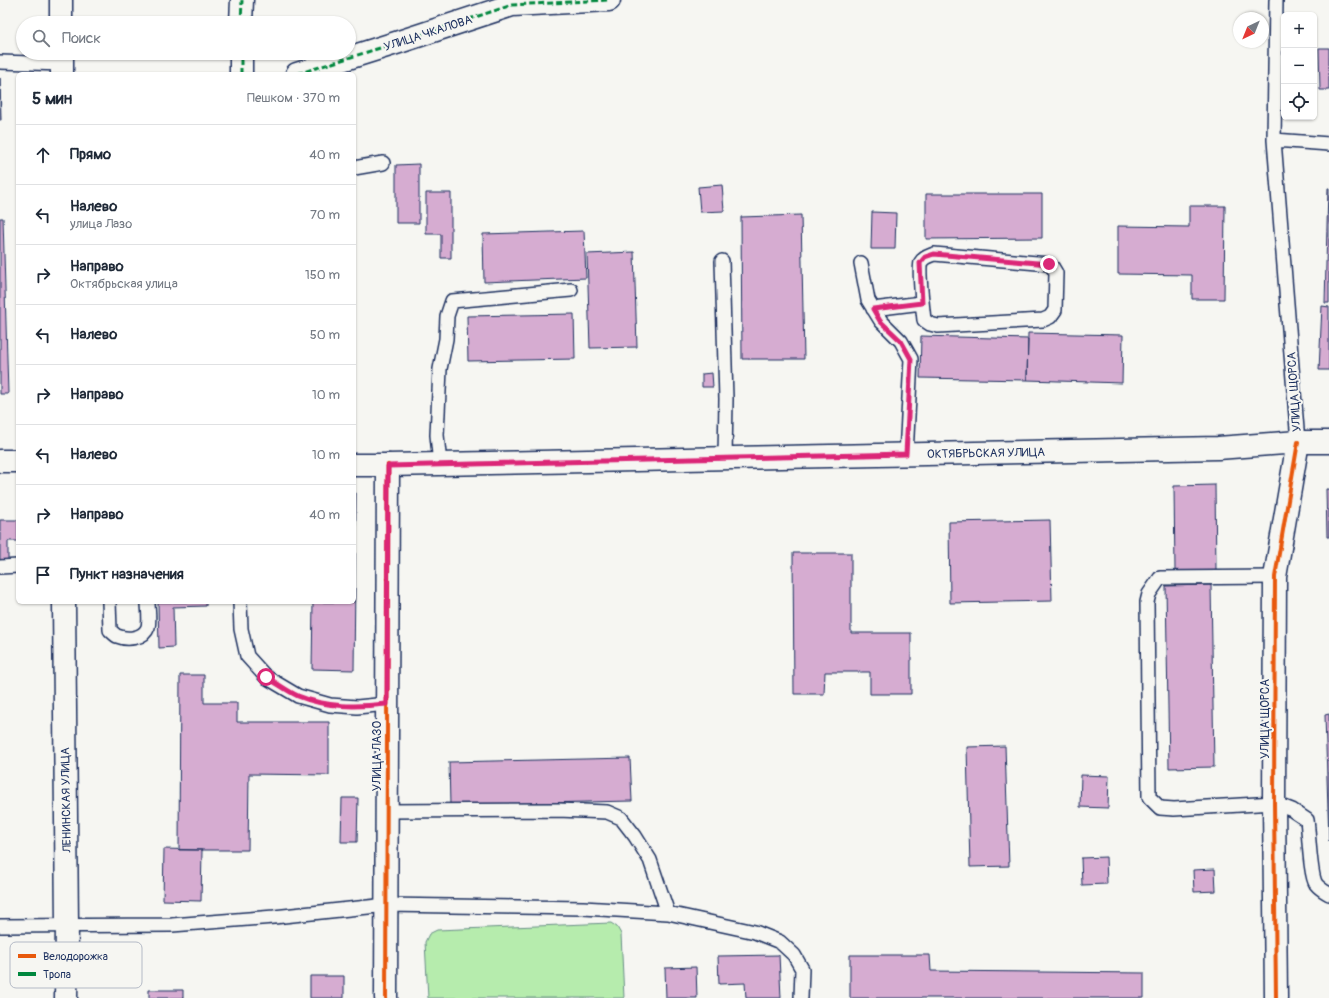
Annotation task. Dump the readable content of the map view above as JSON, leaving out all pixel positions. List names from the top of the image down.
{
  "streets": {
    "street": [
      "УЛИЦА ЧКАЛОВА",
      "УЛИЦА ЩОРСА",
      "ОКТЯБРЬСКАЯ УЛИЦА",
      "УЛИЦА ЛАЗО",
      "ЛЕНИНСКАЯ УЛИЦА"
    ]
  },
  "crossings": [
    ["УЛИЦА ЩОРСА", "ОКТЯБРЬСКАЯ УЛИЦА"],
    ["ОКТЯБРЬСКАЯ УЛИЦА", "УЛИЦА ЛАЗО"]
  ],
  "legend": ["Велодорожка", "Тропа"],
  "north": "bottom left",
  "page": {
    "map_buttons": ["+", "−"],
    "search": "Поиск",
    "heading": ["5 мин", "Пешком · 370 m"],
    "list": [
      ["Прямо", "40 m"],
      ["Налево", "улица Лазо", "70 m"],
      ["Направо", "Октябрьская улица", "150 m"],
      ["Налево", "50 m"],
      ["Направо", "10 m"],
      ["Налево", "10 m"],
      ["Направо", "40 m"],
      "Пункт назначения"
    ]
  }
}
